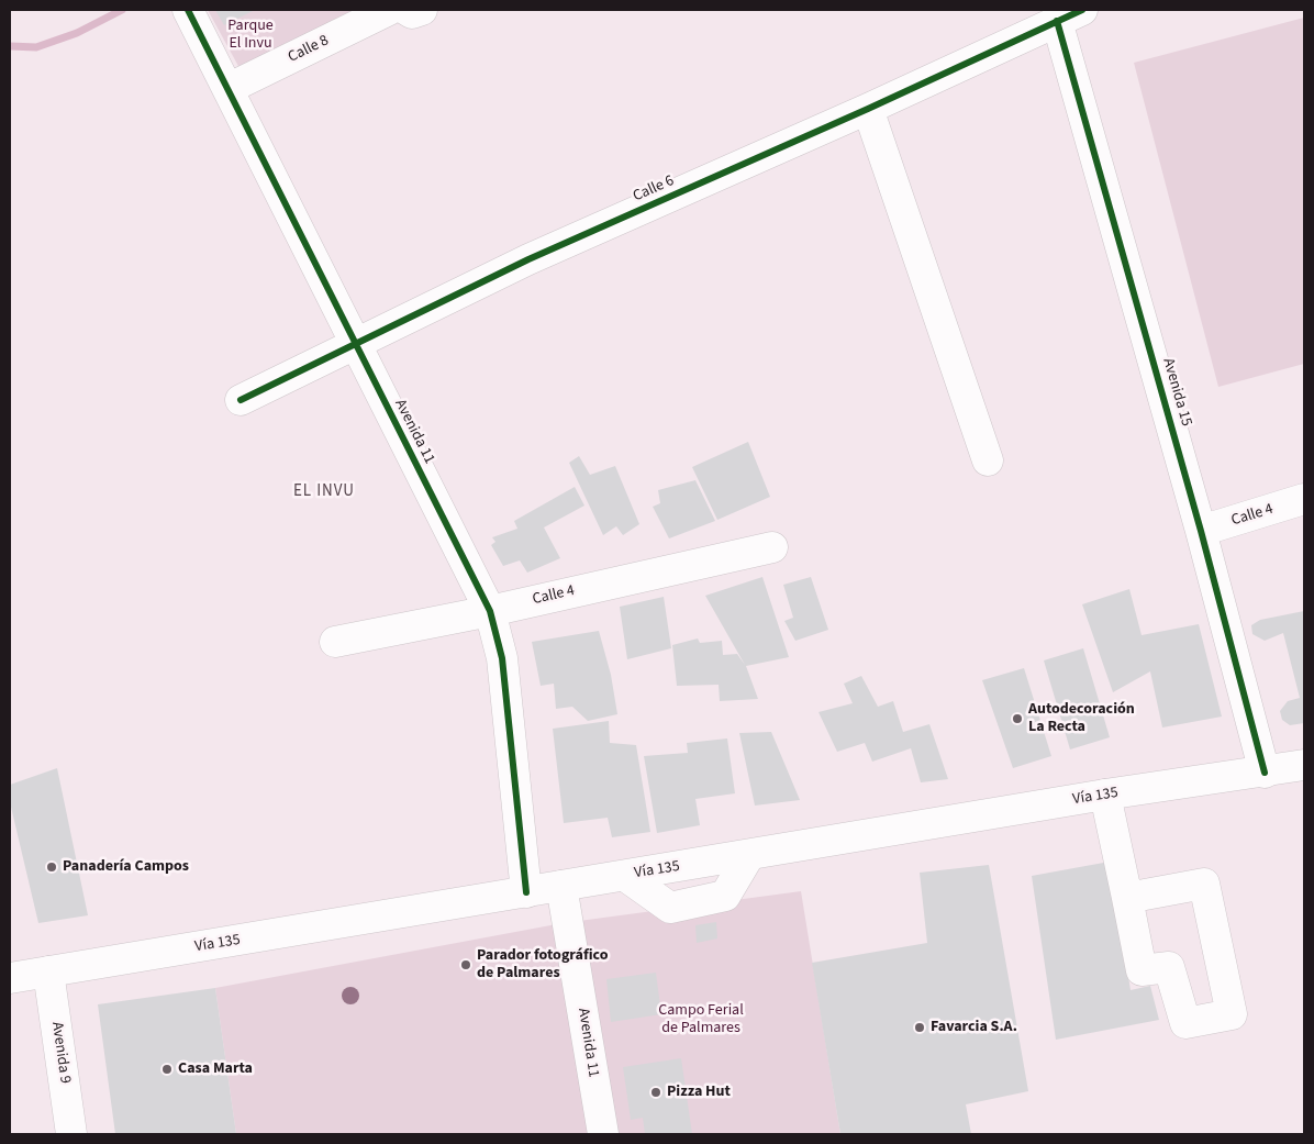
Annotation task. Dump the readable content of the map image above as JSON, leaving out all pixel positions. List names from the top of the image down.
{
  "streets": {
    "street": [
      "Calle 8",
      "Calle 6",
      "Avenida 15",
      "Avenida 11",
      "Calle 4",
      "Vía 135",
      "Avenida 9"
    ]
  },
  "crossings": [
    ["Calle 8", "Avenida 11"],
    ["Calle 6", "Avenida 15"],
    ["Calle 6", "Avenida 11"],
    ["Avenida 15", "Calle 4"],
    ["Avenida 15", "Vía 135"],
    ["Avenida 11", "Calle 4"],
    ["Avenida 11", "Vía 135"],
    ["Vía 135", "Avenida 9"]
  ],
  "districts": ["EL INVU"],
  "parks": ["Parque El Invu", "Campo Ferial de Palmares"],
  "places": [
    "Autodecoración La Recta",
    "Panadería Campos",
    "Parador fotográfico de Palmares",
    "Favarcia S.A.",
    "Casa Marta",
    "Pizza Hut"
  ]
}
